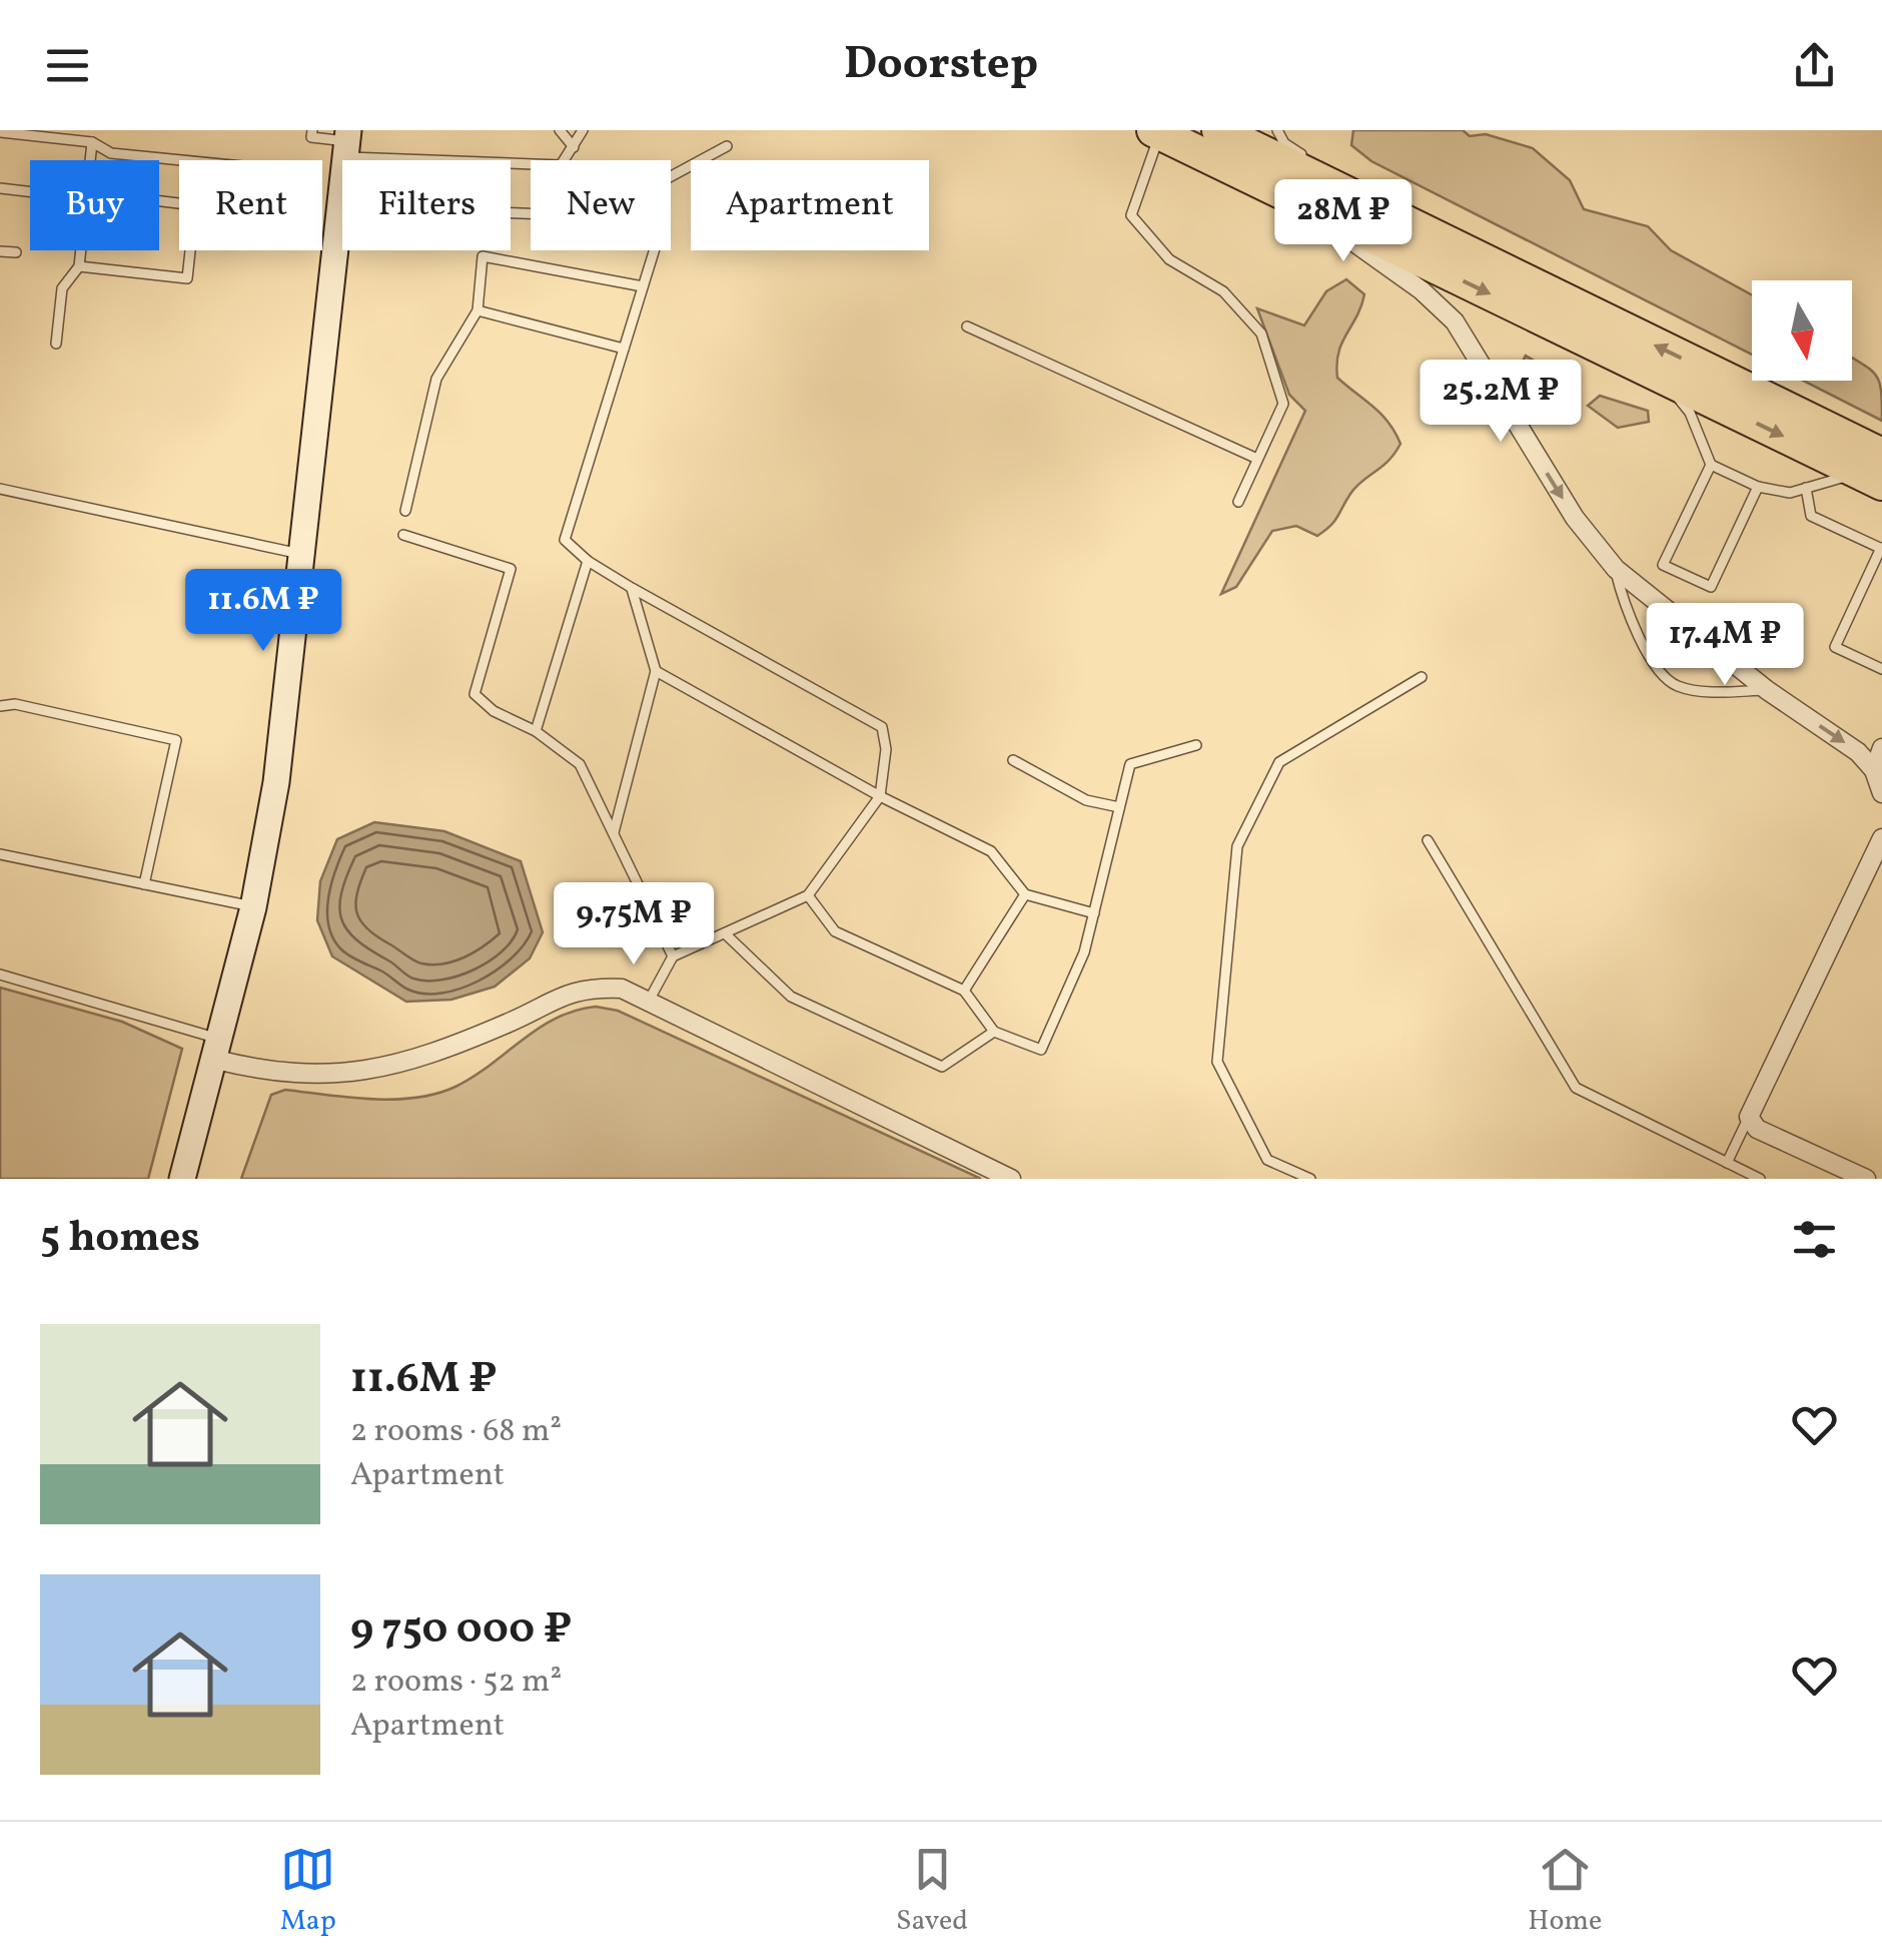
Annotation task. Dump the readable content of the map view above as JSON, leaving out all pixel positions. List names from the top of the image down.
{
  "north": "bottom",
  "page": {
    "header": "Doorstep",
    "chip": [
      "Buy",
      "Rent",
      "Filters",
      "New",
      "Apartment"
    ],
    "price": [
      "28M ₽",
      "25.2M ₽",
      "11.6M ₽",
      "17.4M ₽",
      "9.75M ₽"
    ],
    "heading": "5 homes",
    "list": [
      {
        "name": "11.6M ₽",
        "note": "2 rooms · 68 m² · Apartment"
      },
      {
        "name": "9 750 000 ₽",
        "note": "2 rooms · 52 m² · Apartment"
      }
    ],
    "tabs": ["Map", "Saved", "Home"]
  }
}
